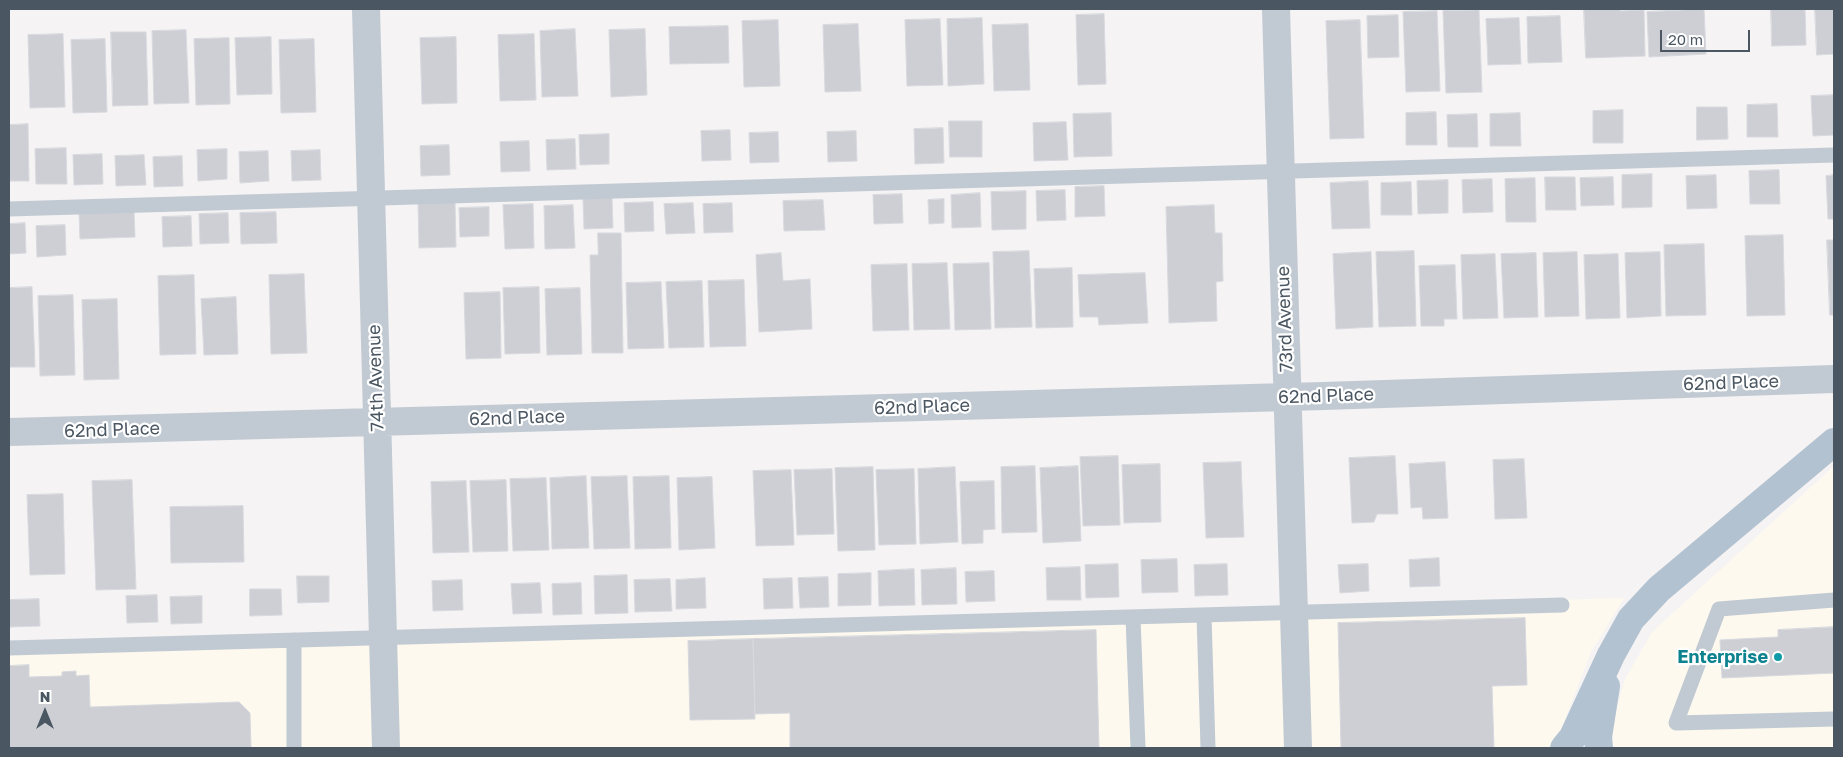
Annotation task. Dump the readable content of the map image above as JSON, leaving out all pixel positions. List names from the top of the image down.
{
  "streets": {
    "street": ["73rd Avenue", "74th Avenue", "62nd Place"]
  },
  "crossings": [
    ["73rd Avenue", "62nd Place"],
    ["74th Avenue", "62nd Place"]
  ],
  "places": ["Enterprise"],
  "scale_bar": "20 m",
  "north": "top"
}
